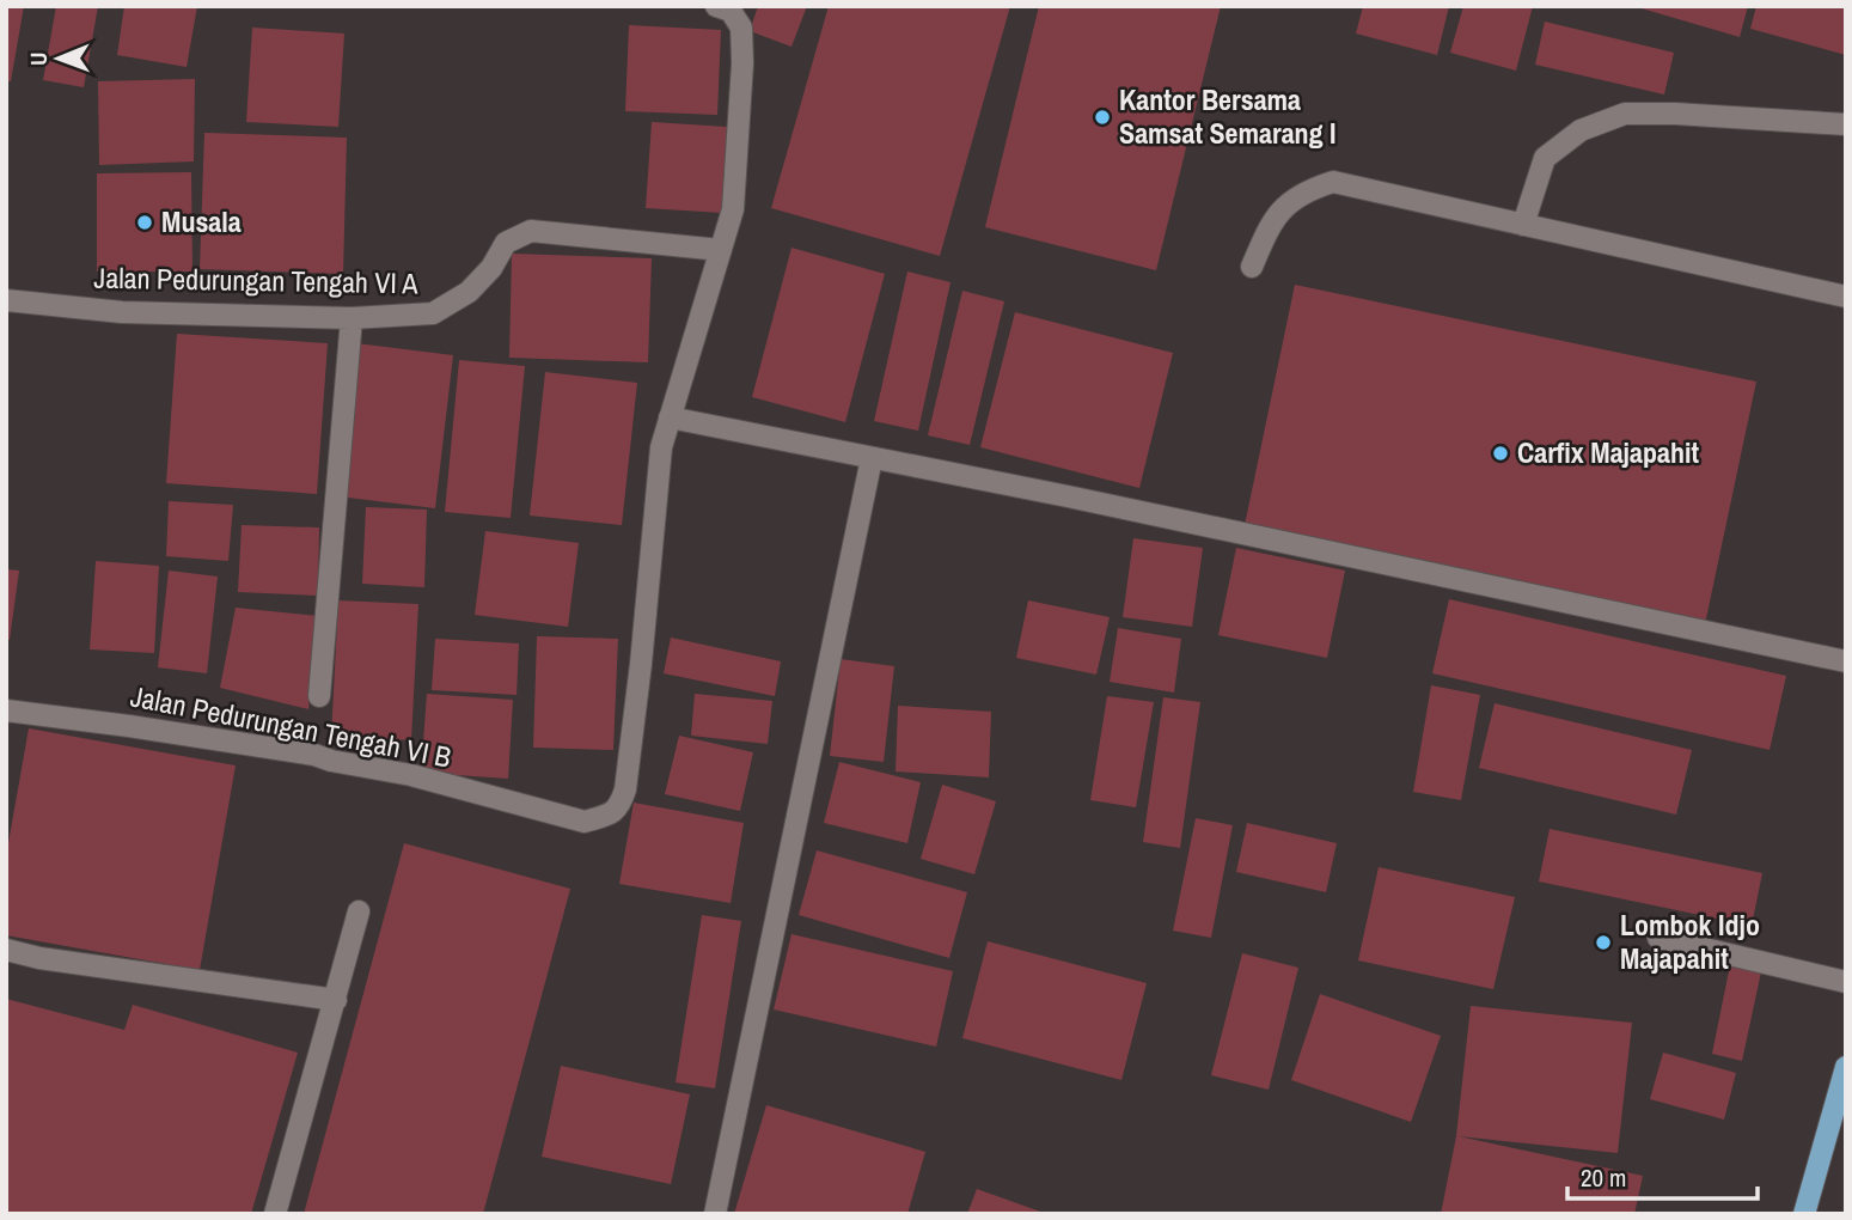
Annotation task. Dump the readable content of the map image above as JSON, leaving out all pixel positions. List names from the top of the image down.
{
  "streets": {
    "street": ["Jalan Pedurungan Tengah VI A", "Jalan Pedurungan Tengah VI B"]
  },
  "places": [
    "Kantor Bersama Samsat Semarang I",
    "Musala",
    "Carfix Majapahit",
    "Lombok Idjo Majapahit"
  ],
  "scale_bar": "20 m",
  "north": "left"
}
